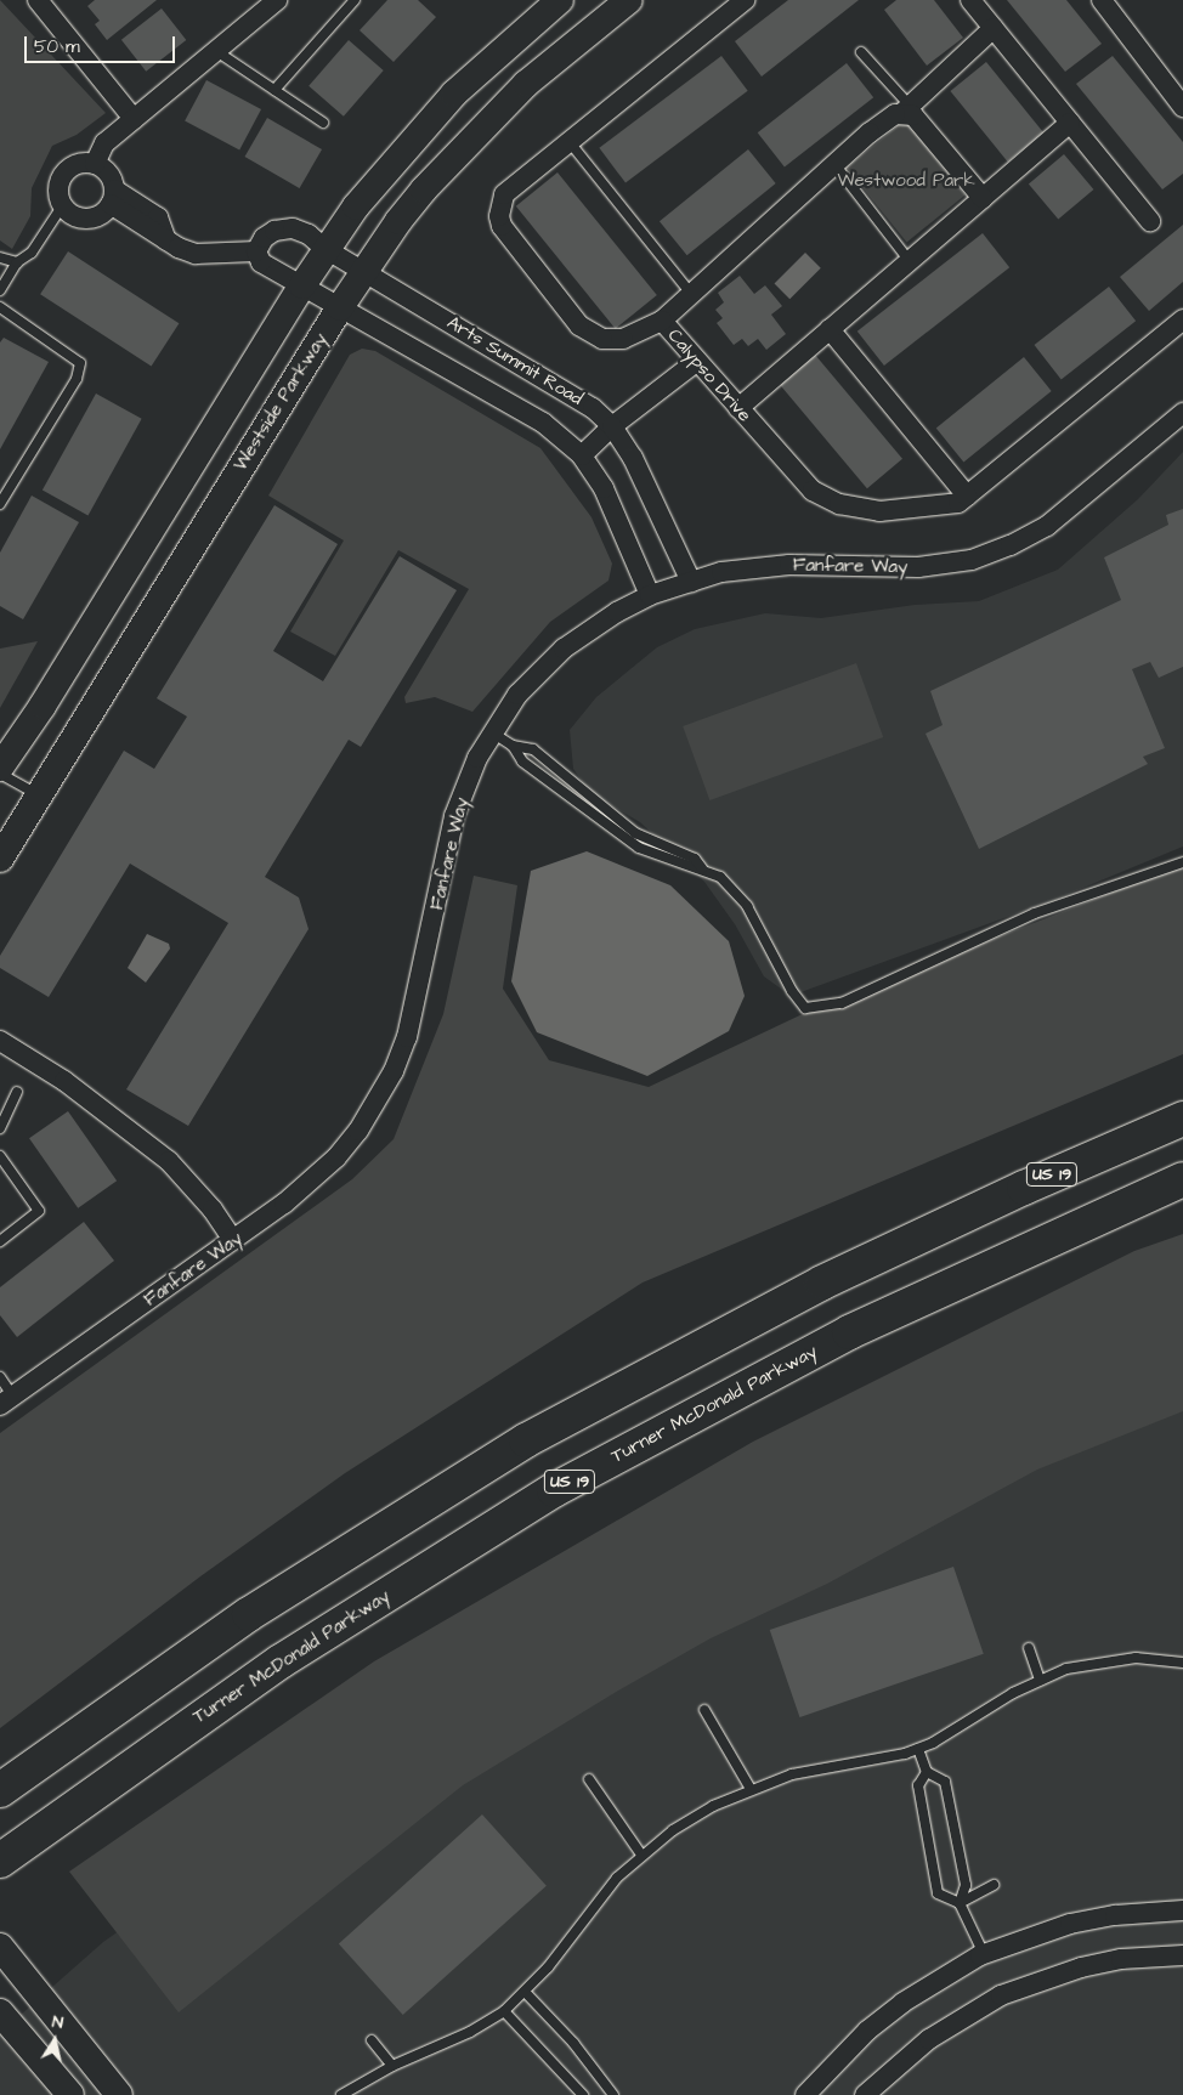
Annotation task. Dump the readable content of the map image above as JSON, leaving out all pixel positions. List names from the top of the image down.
{
  "streets": {
    "highway": ["US 19", "Turner McDonald Parkway"],
    "main road": ["Westside Parkway"],
    "street": ["Arts Summit Road", "Calypso Drive", "Fanfare Way"]
  },
  "crossings": [
    ["Arts Summit Road", "Westside Parkway"],
    ["Arts Summit Road", "Fanfare Way"]
  ],
  "parks": ["Westwood Park"],
  "scale_bar": "50 m",
  "north": "top"
}
